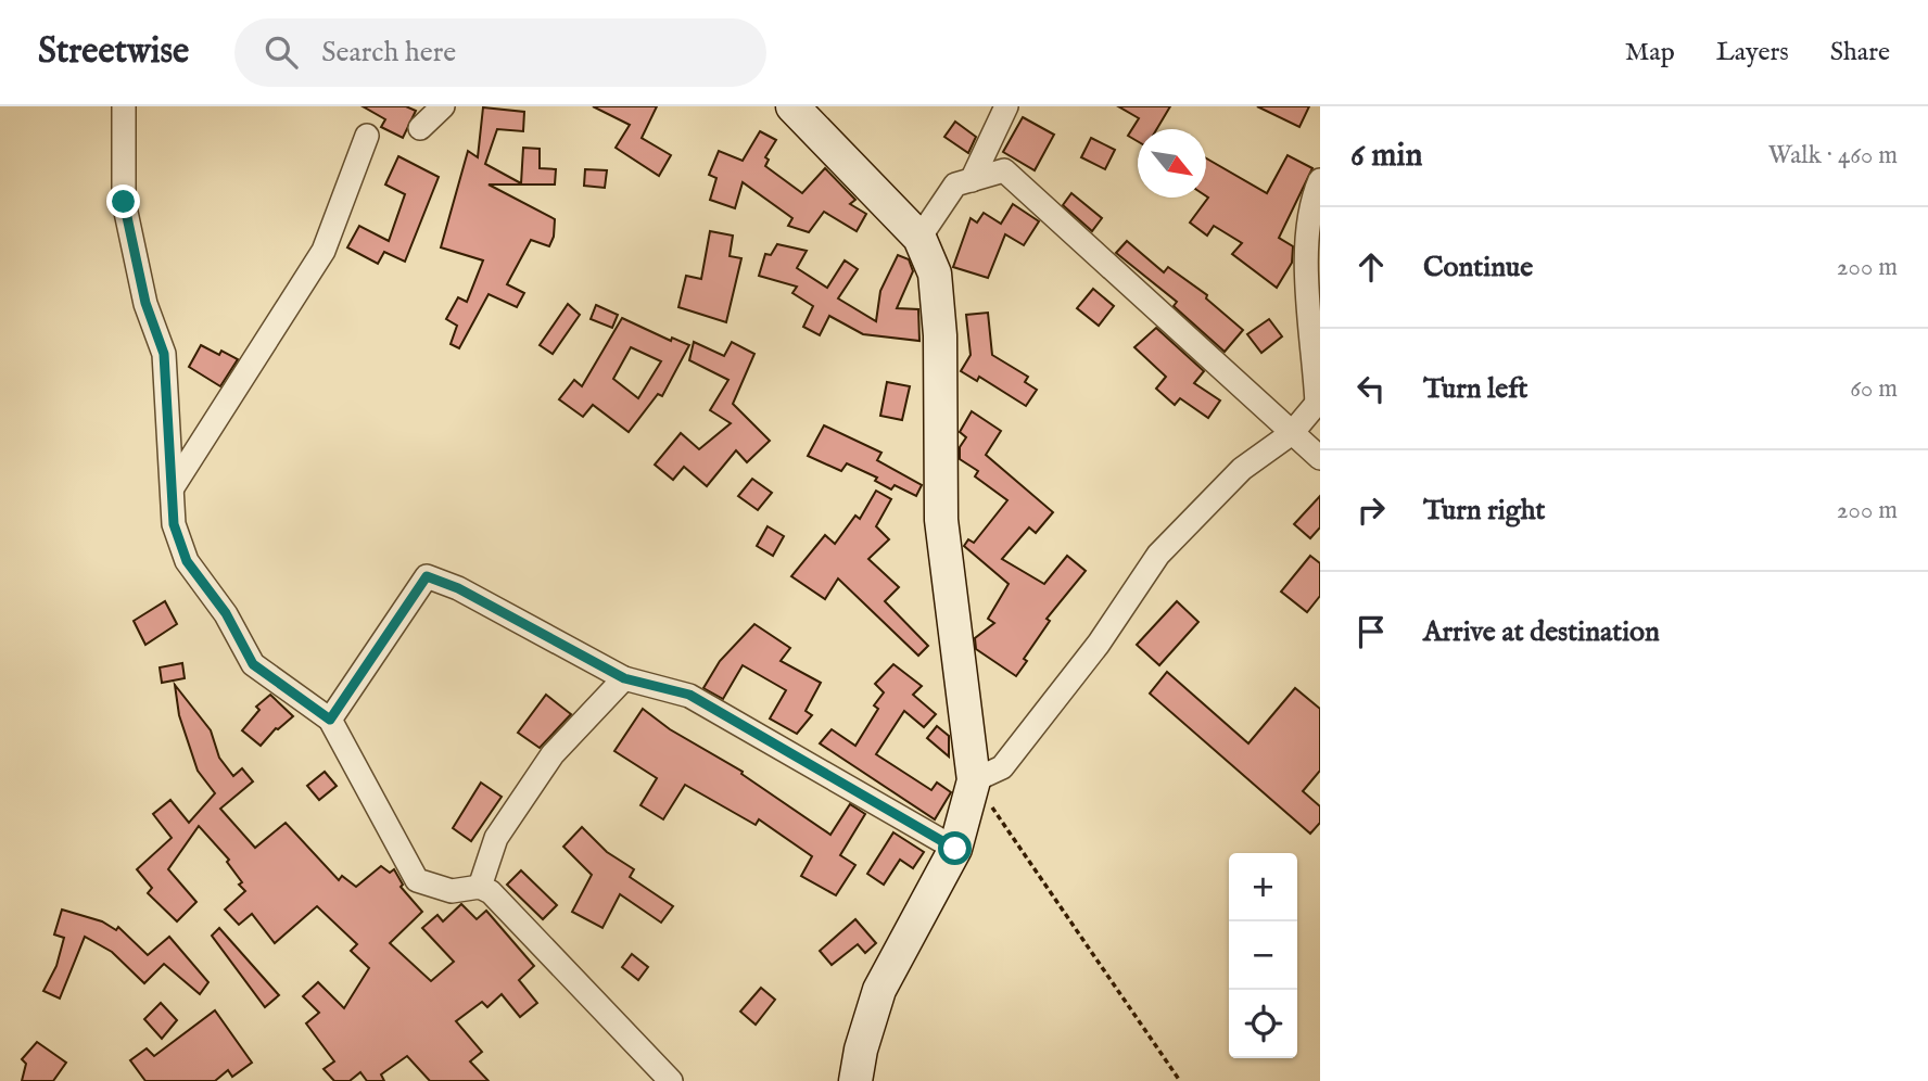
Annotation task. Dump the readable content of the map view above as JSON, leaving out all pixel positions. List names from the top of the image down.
{
  "north": "bottom right",
  "page": {
    "header": "Streetwise",
    "search": "Search here",
    "nav": ["Map", "Layers", "Share"],
    "heading": ["6 min", "Walk · 460 m"],
    "list": [
      ["Continue", "200 m"],
      ["Turn left", "60 m"],
      ["Turn right", "200 m"],
      "Arrive at destination"
    ],
    "map_buttons": ["+", "−"]
  }
}
